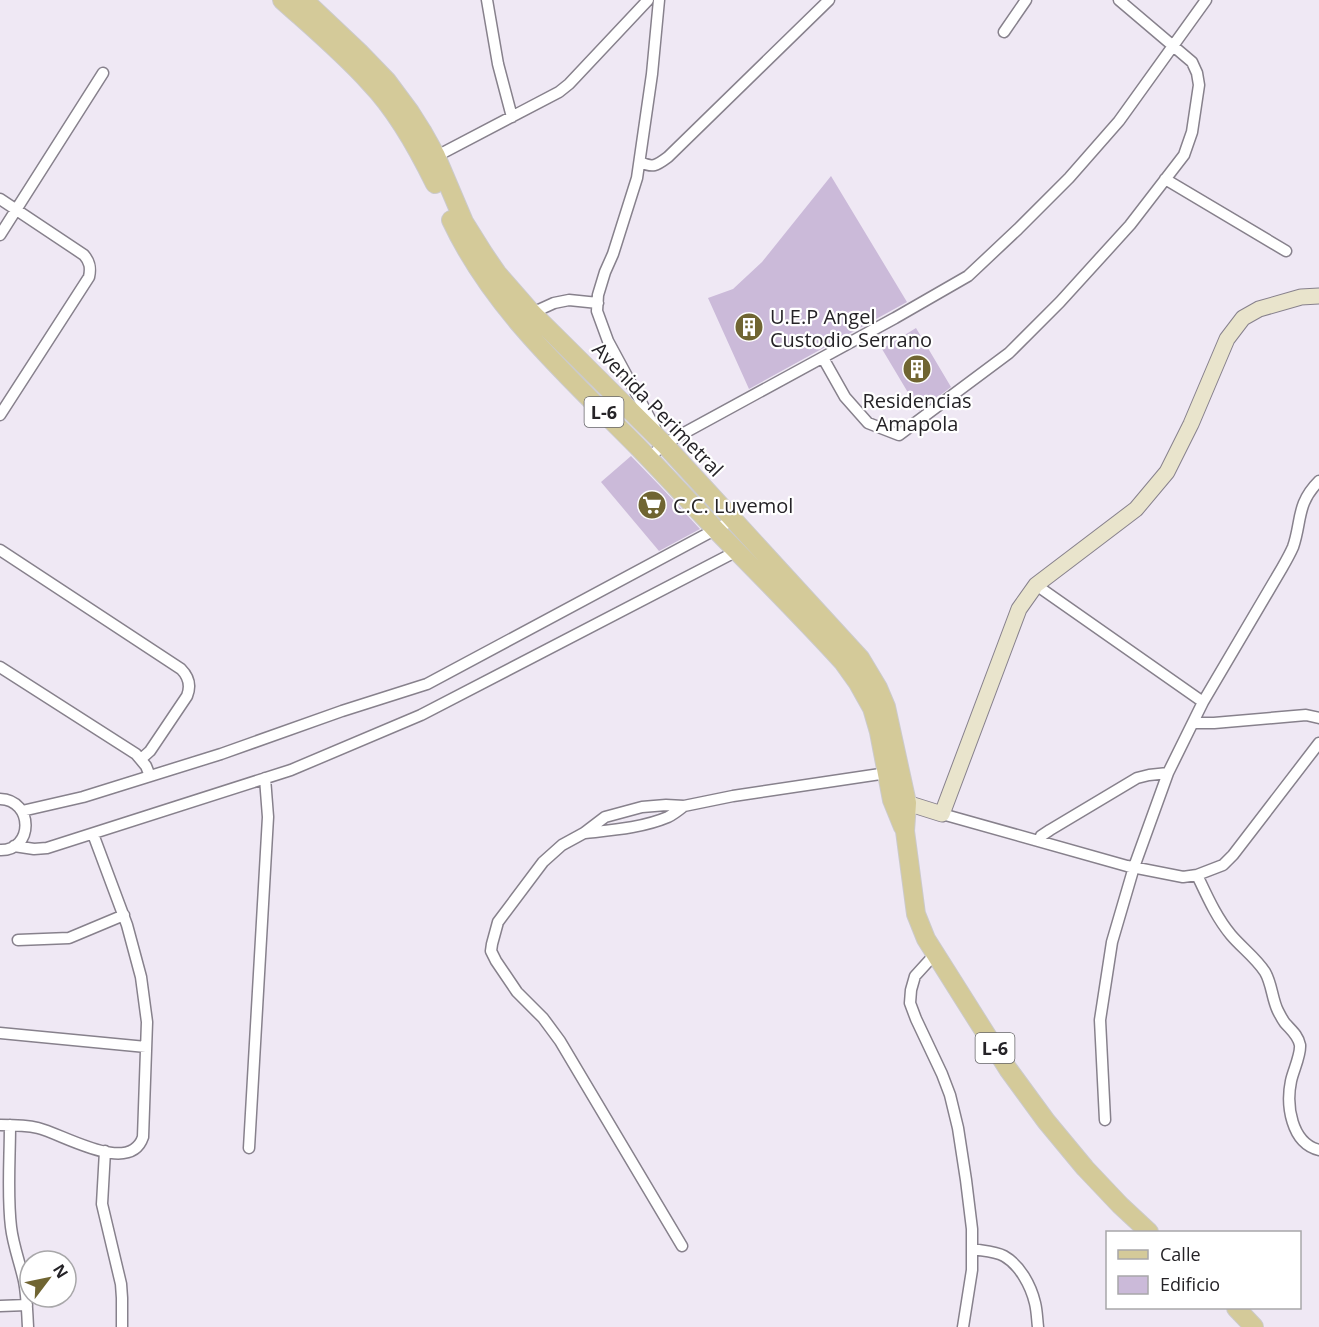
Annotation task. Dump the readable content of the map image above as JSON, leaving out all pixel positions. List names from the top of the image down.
{
  "streets": {
    "main road": ["Avenida Perimetral", "L-6"]
  },
  "crossings": [
    ["Avenida Perimetral", "L-6"]
  ],
  "places": {
    "building": ["U.E.P Angel Custodio Serrano", "Residencias Amapola"],
    "supermarket": ["C.C. Luvemol"]
  },
  "legend": ["Calle", "Edificio"],
  "north": "top right"
}
